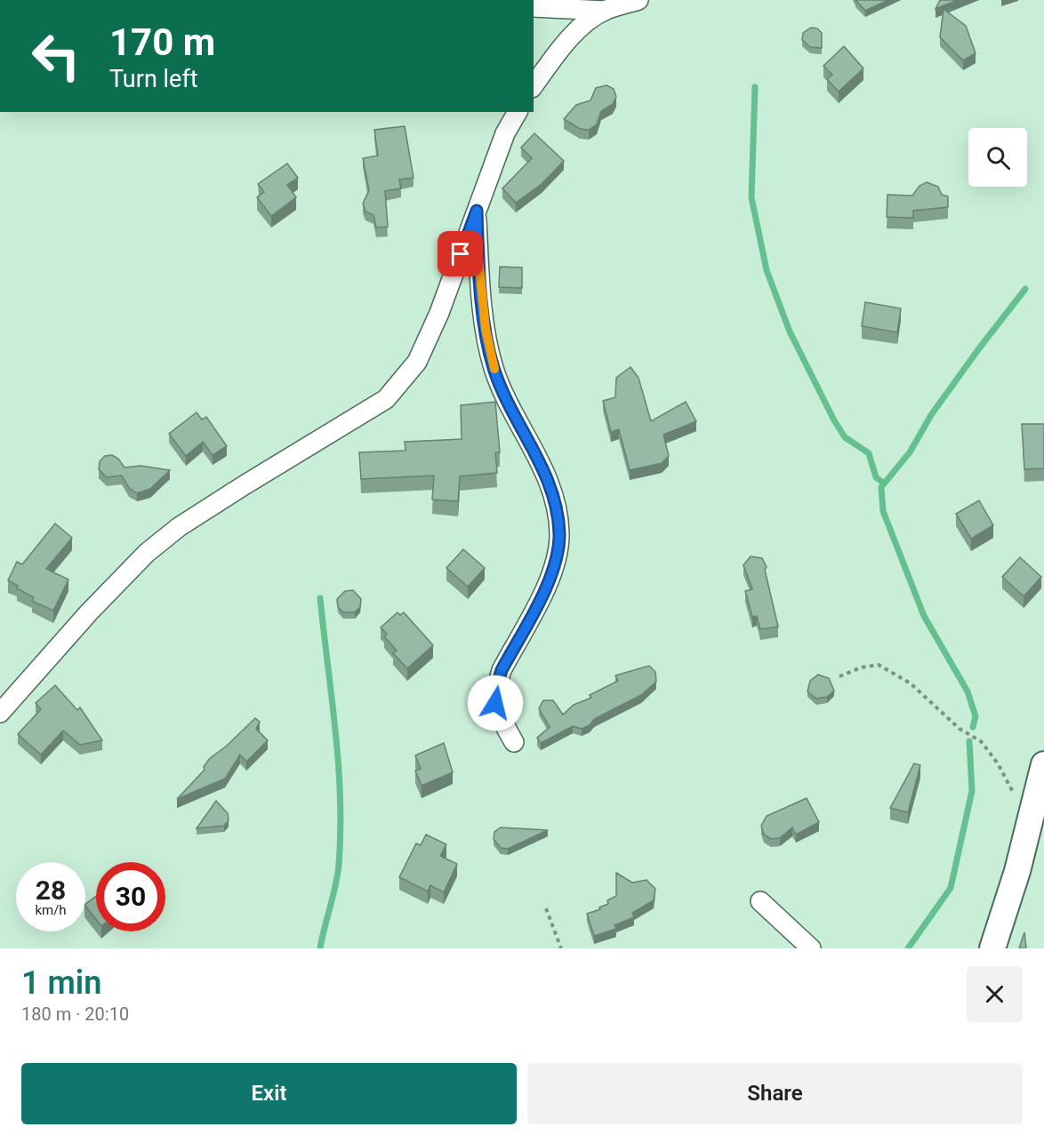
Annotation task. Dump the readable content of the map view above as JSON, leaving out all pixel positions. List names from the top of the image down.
{
  "page": {
    "turn": ["170 m", "Turn left"],
    "speed": "28 km/h",
    "limit": "30",
    "heading": ["1 min", "180 m · 20:10"],
    "buttons": ["Exit", "Share"]
  }
}
